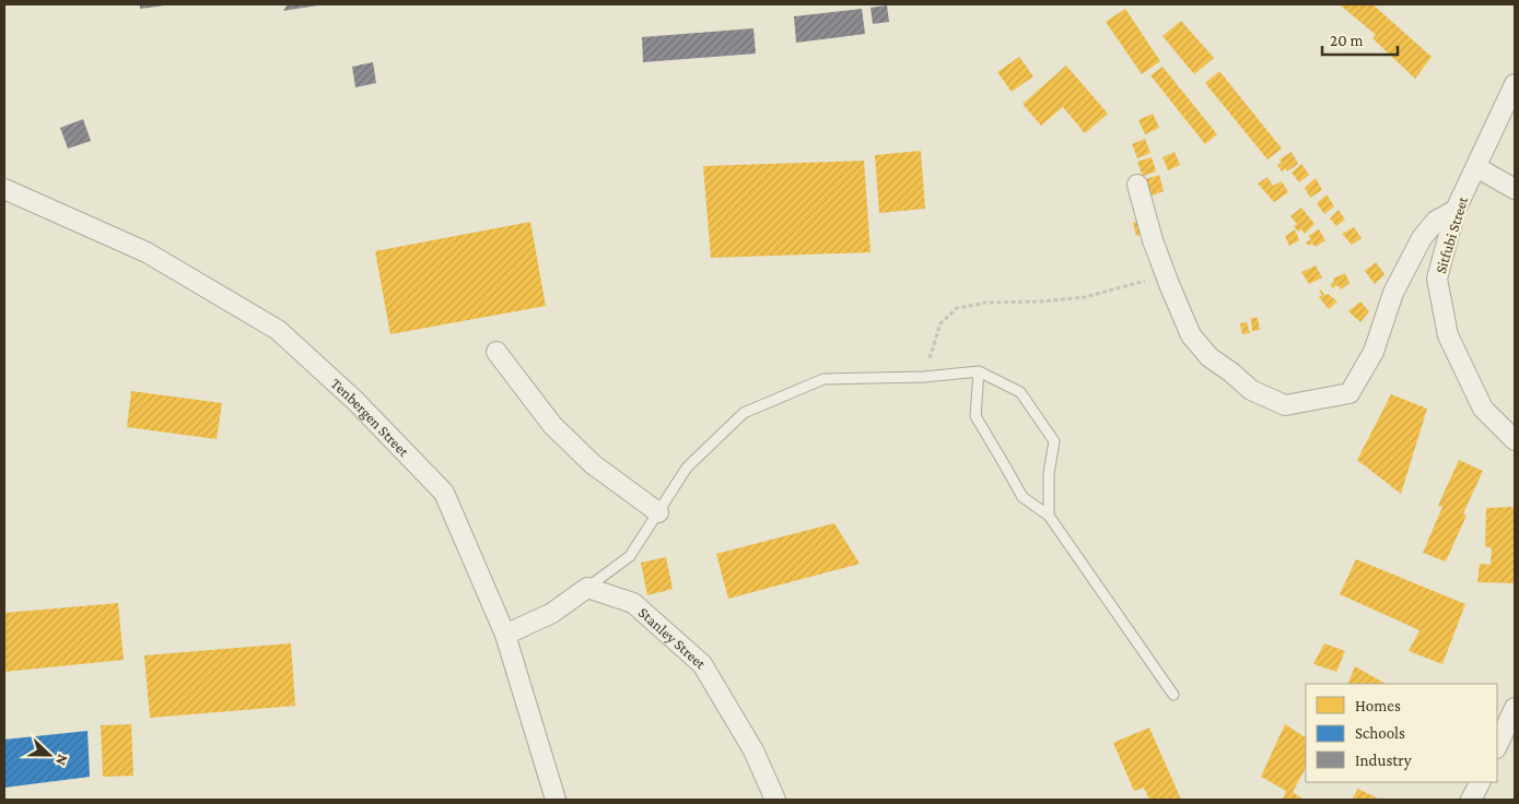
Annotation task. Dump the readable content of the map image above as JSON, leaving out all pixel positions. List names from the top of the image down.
{
  "streets": {
    "street": ["Sitfubi Street", "Tenbergen Street", "Stanley Street"]
  },
  "legend": ["Homes", "Schools", "Industry"],
  "scale_bar": "20 m",
  "north": "right"
}
